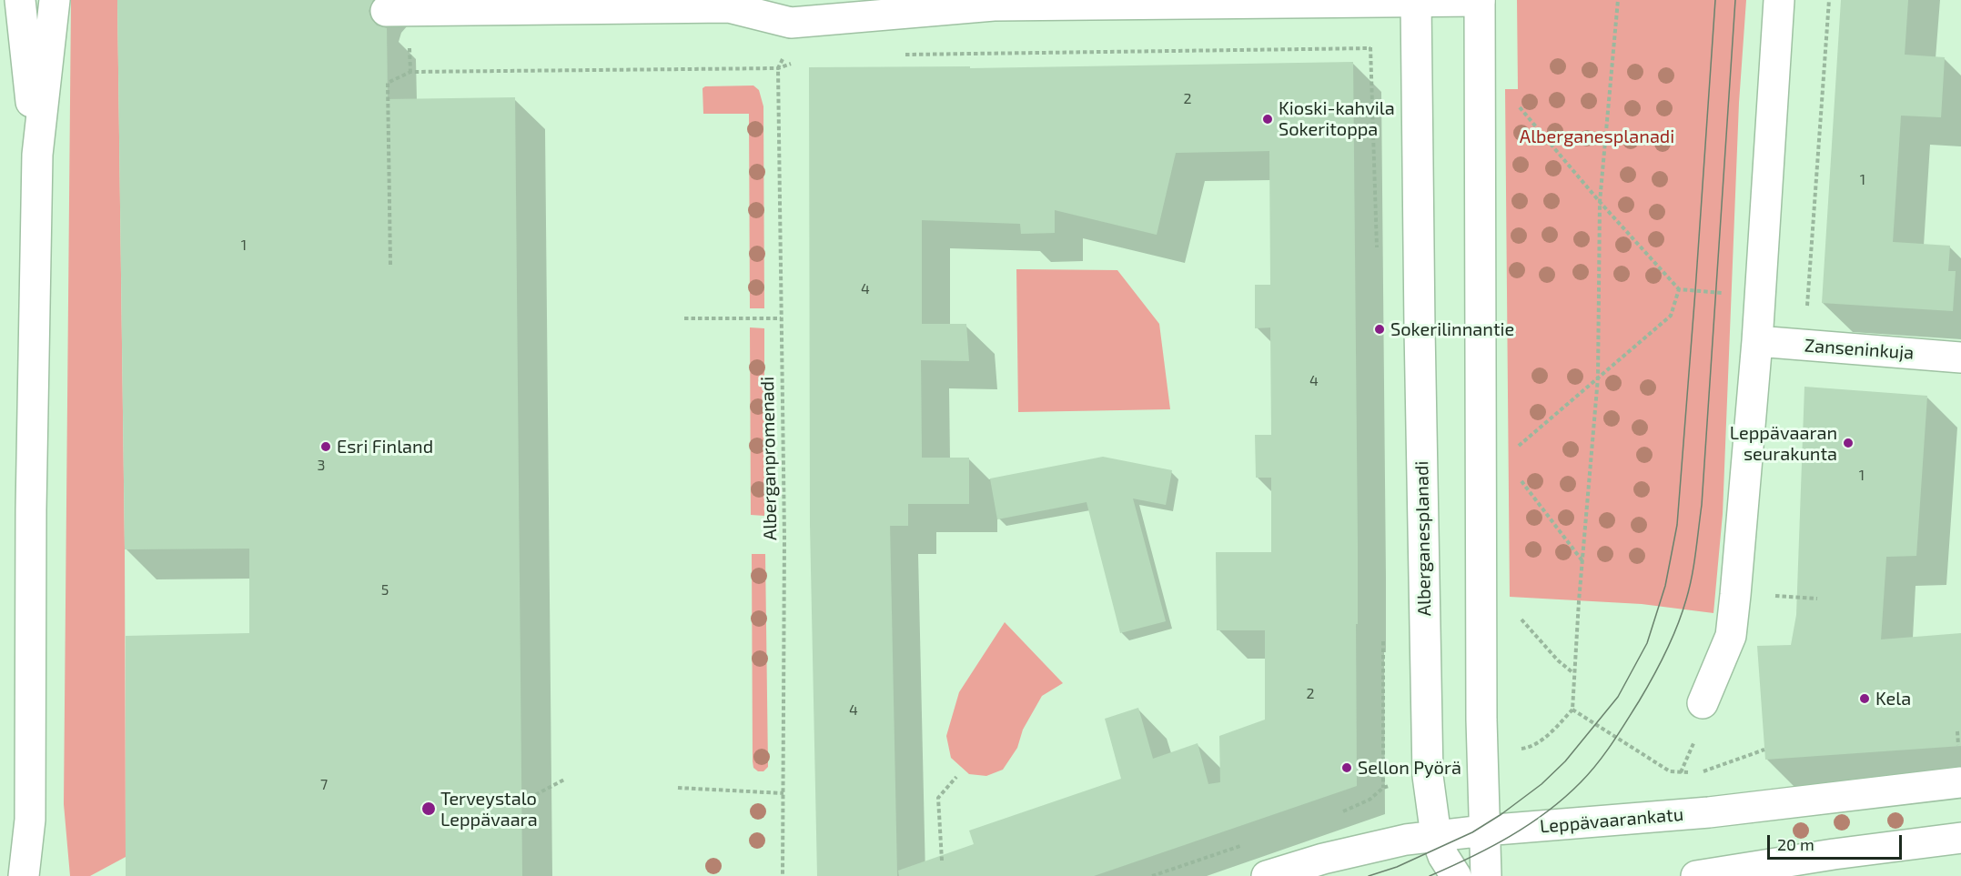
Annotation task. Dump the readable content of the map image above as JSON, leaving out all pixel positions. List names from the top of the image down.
{
  "streets": {
    "main road": ["Zanseninkuja", "Alberganesplanadi", "Leppävaarankatu"],
    "path": ["Alberganpromenadi"]
  },
  "crossings": [
    ["Alberganesplanadi", "Leppävaarankatu"]
  ],
  "parks": ["Alberganesplanadi"],
  "places": [
    "Kioski-kahvila Sokeritoppa",
    "Sokerilinnantie",
    "Leppävaaran seurakunta",
    "Esri Finland",
    "Kela",
    "Sellon Pyörä",
    "Terveystalo Leppävaara"
  ],
  "house_numbers": [
    "2",
    "1",
    "1",
    "4",
    "4",
    "3",
    "1",
    "5",
    "2",
    "4",
    "7"
  ],
  "scale_bar": "20 m"
}
